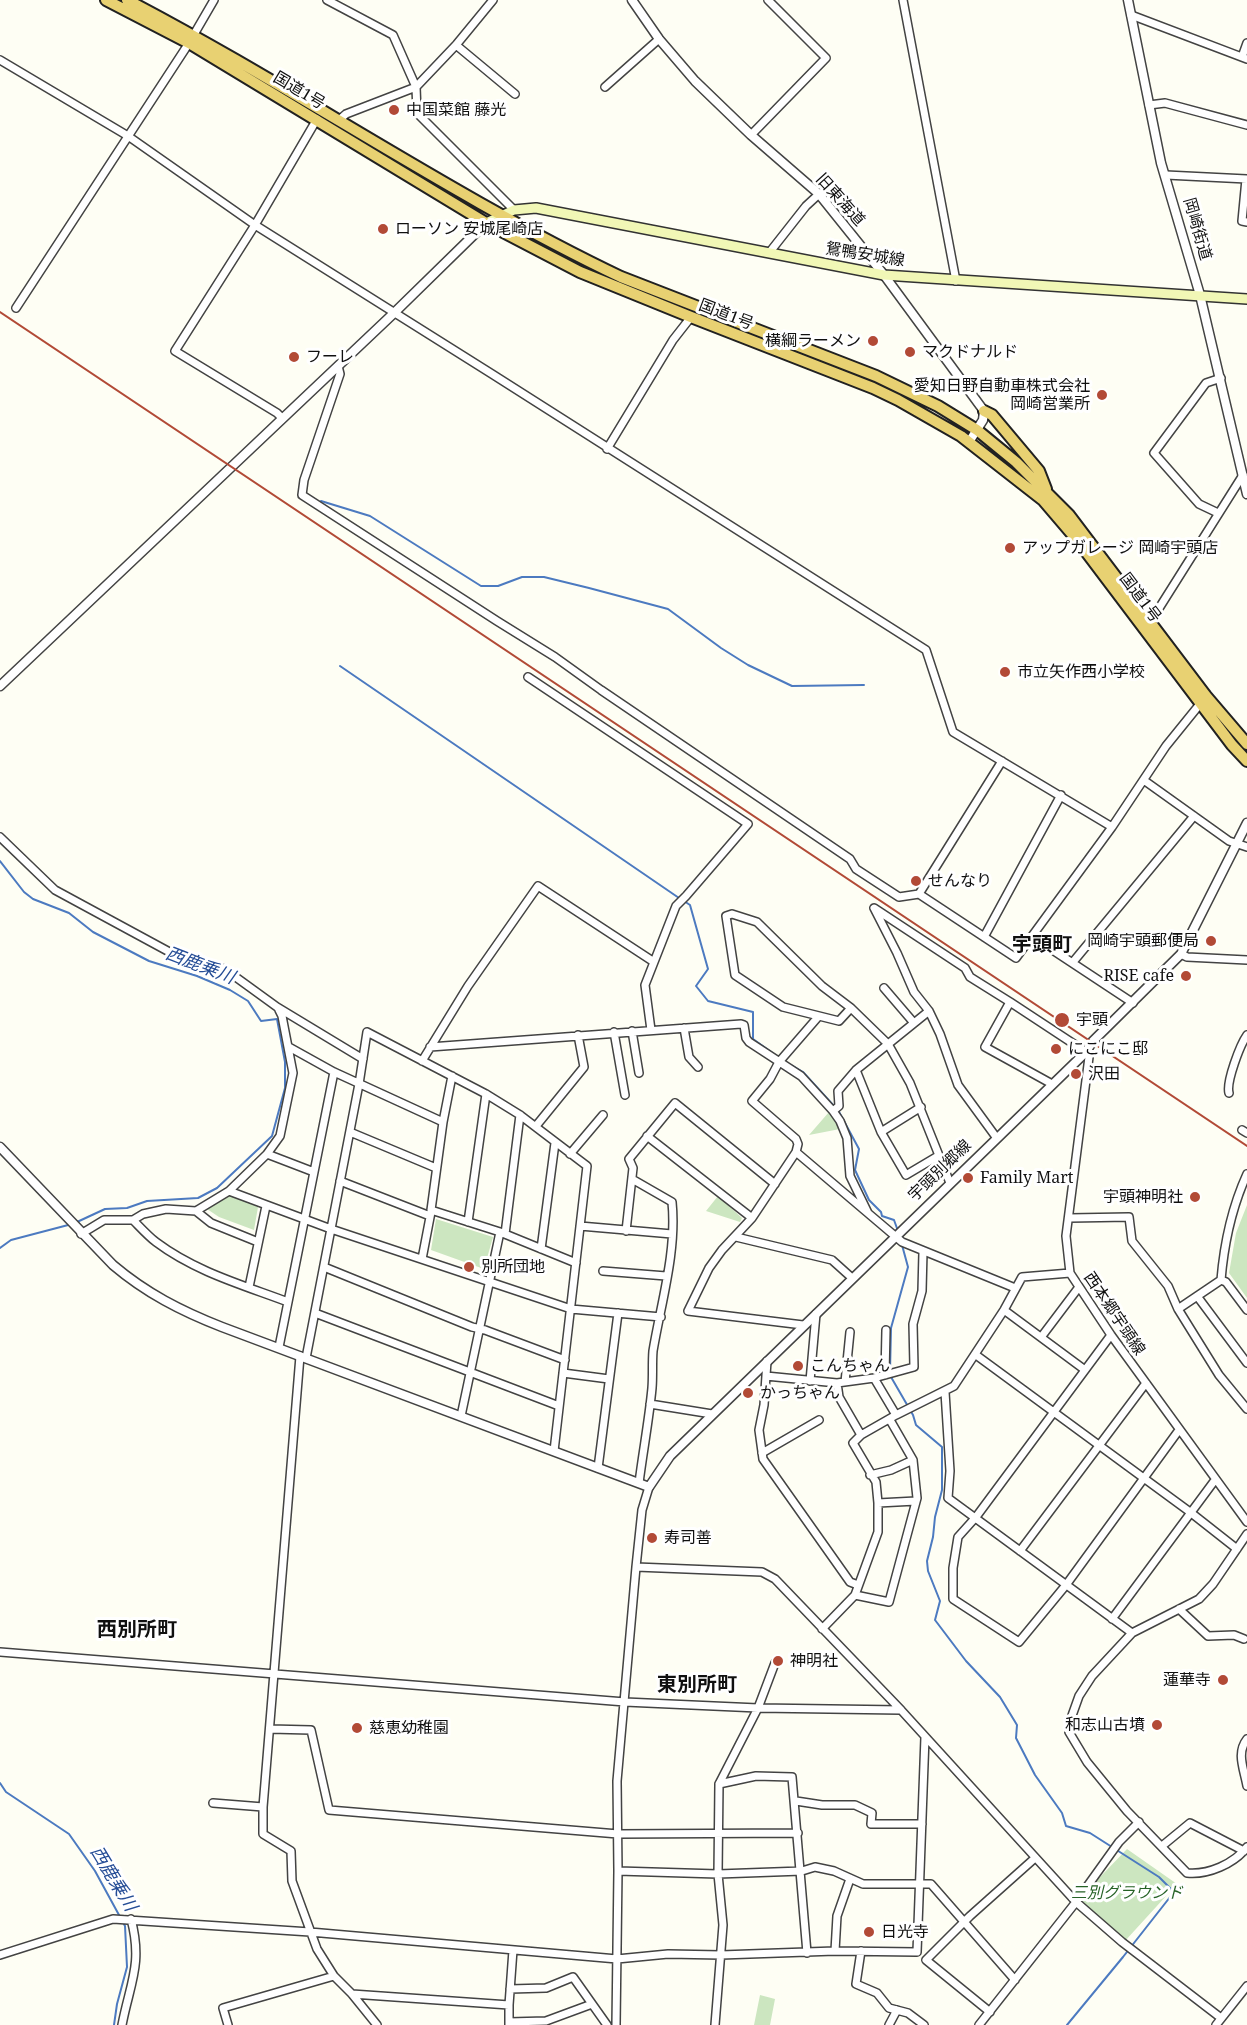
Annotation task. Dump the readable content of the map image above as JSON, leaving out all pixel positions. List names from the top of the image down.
{
  "streets": {
    "highway": ["国道1号"],
    "main road": ["鴛鴨安城線"],
    "street": [
      "旧東海道",
      "岡崎街道",
      "宇頭別郷線",
      "西本郷宇頭線"
    ]
  },
  "crossings": [
    ["国道1号", "鴛鴨安城線"],
    ["旧東海道", "鴛鴨安城線"],
    ["岡崎街道", "鴛鴨安城線"],
    ["宇頭別郷線", "西本郷宇頭線"]
  ],
  "districts": ["宇頭町", "西別所町", "東別所町"],
  "water": ["西鹿乗川"],
  "parks": ["三別グラウンド"],
  "places": [
    "中国菜館 藤光",
    "ローソン 安城尾崎店",
    "横綱ラーメン",
    "マクドナルド",
    "フーレ",
    "愛知日野自動車株式会社 岡崎営業所",
    "アップガレージ 岡崎宇頭店",
    "市立矢作西小学校",
    "せんなり",
    "岡崎宇頭郵便局",
    "RISE cafe",
    "宇頭",
    "にこにこ邸",
    "沢田",
    "Family Mart",
    "宇頭神明社",
    "別所団地",
    "こんちゃん",
    "かっちゃん",
    "寿司善",
    "神明社",
    "蓮華寺",
    "和志山古墳",
    "慈恵幼稚園",
    "日光寺"
  ]
}
